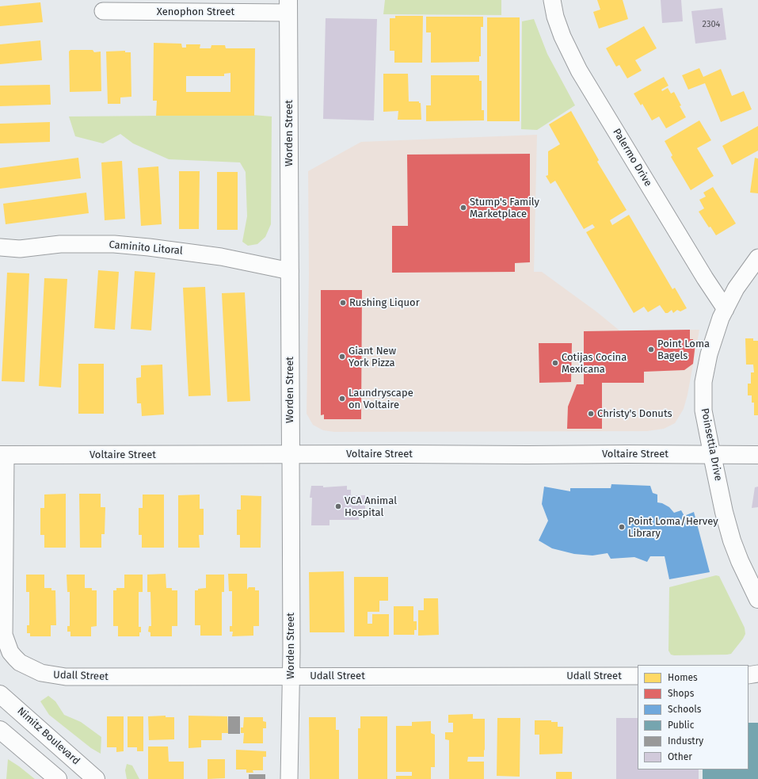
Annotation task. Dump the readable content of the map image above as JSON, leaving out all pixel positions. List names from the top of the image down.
{
  "streets": {
    "main road": [
      "Worden Street",
      "Poinsettia Drive",
      "Voltaire Street",
      "Nimitz Boulevard"
    ],
    "street": [
      "Xenophon Street",
      "Palermo Drive",
      "Caminito Litoral",
      "Udall Street"
    ]
  },
  "crossings": [
    ["Xenophon Street", "Worden Street"],
    ["Worden Street", "Caminito Litoral"],
    ["Worden Street", "Voltaire Street"],
    ["Worden Street", "Udall Street"],
    ["Palermo Drive", "Poinsettia Drive"],
    ["Poinsettia Drive", "Voltaire Street"],
    ["Voltaire Street", "Udall Street"]
  ],
  "places": [
    "Stump's Family Marketplace",
    "Rushing Liquor",
    "Point Loma Bagels",
    "Giant New York Pizza",
    "Cotijas Cocina Mexicana",
    "Laundryscape on Voltaire",
    "Christy's Donuts",
    "VCA Animal Hospital",
    "Point Loma/Hervey Library"
  ],
  "house_numbers": ["2304"],
  "legend": [
    "Homes",
    "Shops",
    "Schools",
    "Public",
    "Industry",
    "Other"
  ]
}
